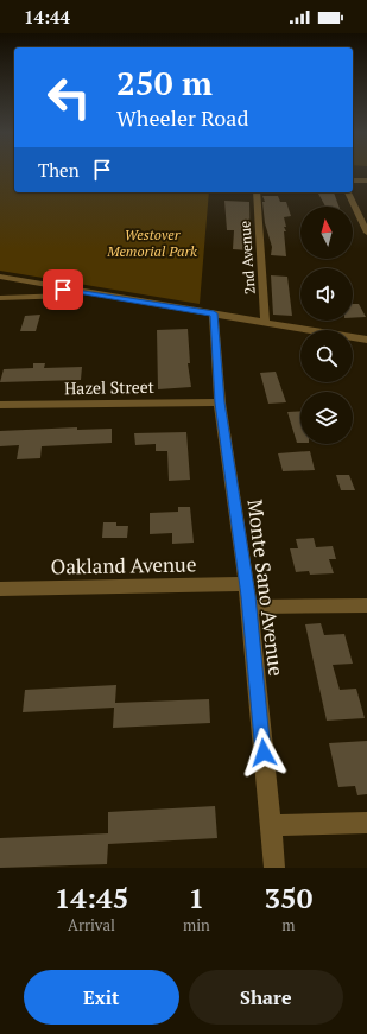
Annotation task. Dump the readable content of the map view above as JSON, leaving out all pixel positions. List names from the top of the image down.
{
  "streets": {
    "street": [
      "2nd Avenue",
      "Hazel Street",
      "Oakland Avenue",
      "Monte Sano Avenue"
    ]
  },
  "crossings": [
    ["Hazel Street", "Monte Sano Avenue"],
    ["Oakland Avenue", "Monte Sano Avenue"]
  ],
  "parks": ["Westover Memorial Park"],
  "north": "top",
  "page": {
    "status": "14:44",
    "turn": ["250 m", "Wheeler Road"],
    "then": "Then",
    "eta": [
      "14:45",
      "Arrival",
      "1",
      "min",
      "350",
      "m"
    ],
    "buttons": ["Exit", "Share"]
  }
}
